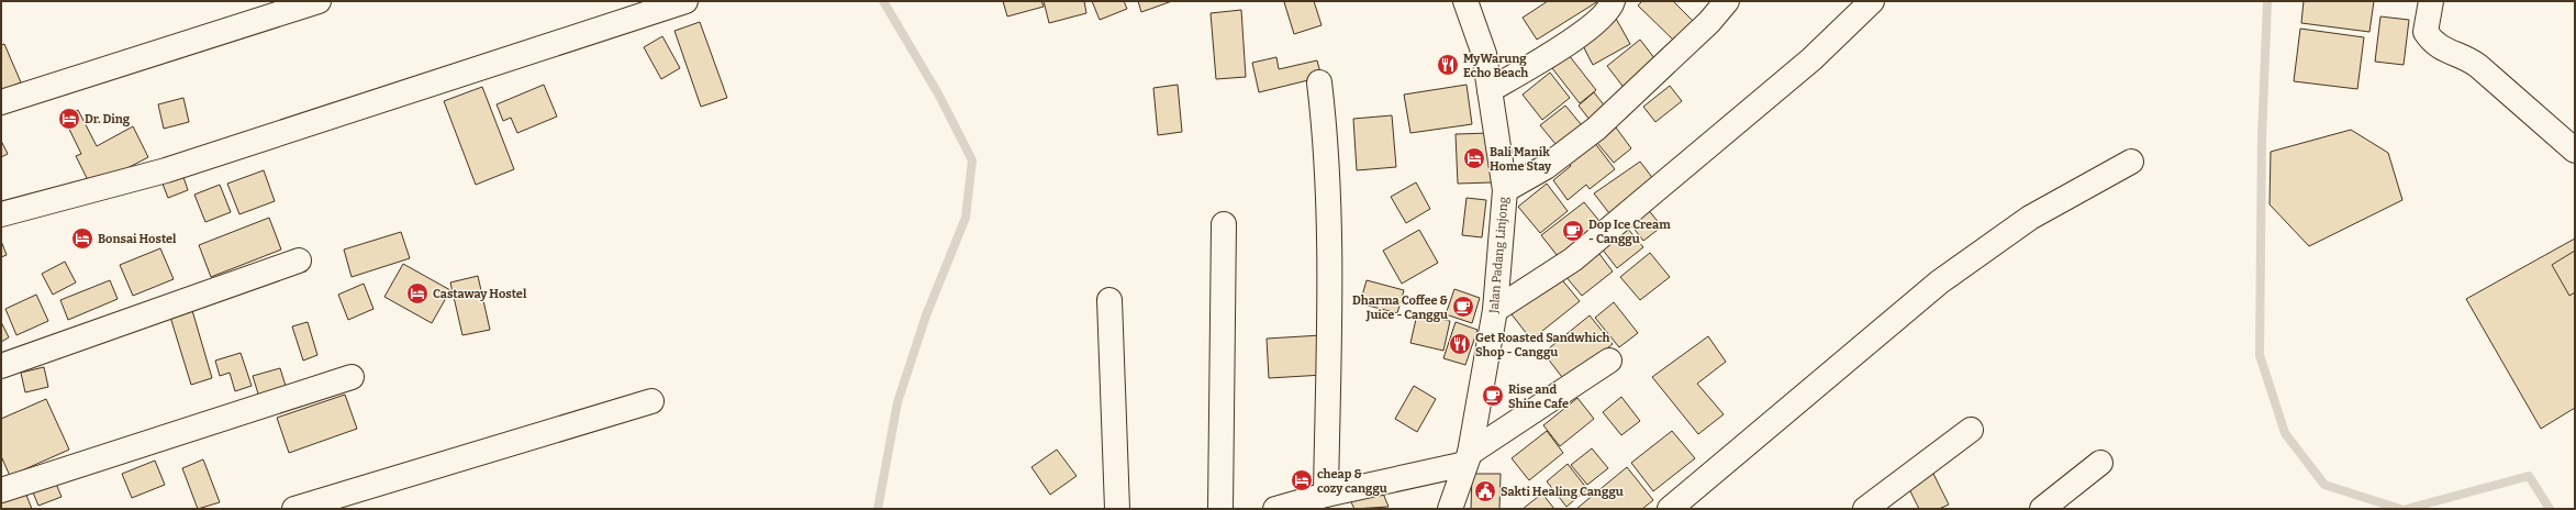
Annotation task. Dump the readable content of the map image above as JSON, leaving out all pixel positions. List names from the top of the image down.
{
  "streets": {
    "street": ["Jalan Padang Linjong"]
  },
  "places": {
    "restaurant": ["MyWarung Echo Beach", "Get Roasted Sandwhich Shop - Canggu"],
    "hotel": [
      "Dr. Ding",
      "Bali Manik Home Stay",
      "Bonsai Hostel",
      "Castaway Hostel",
      "cheap & cozy canggu"
    ],
    "cafe": ["Dop Ice Cream - Canggu", "Dharma Coffee & Juice - Canggu", "Rise and Shine Cafe"],
    "public building": ["Sakti Healing Canggu"]
  }
}
